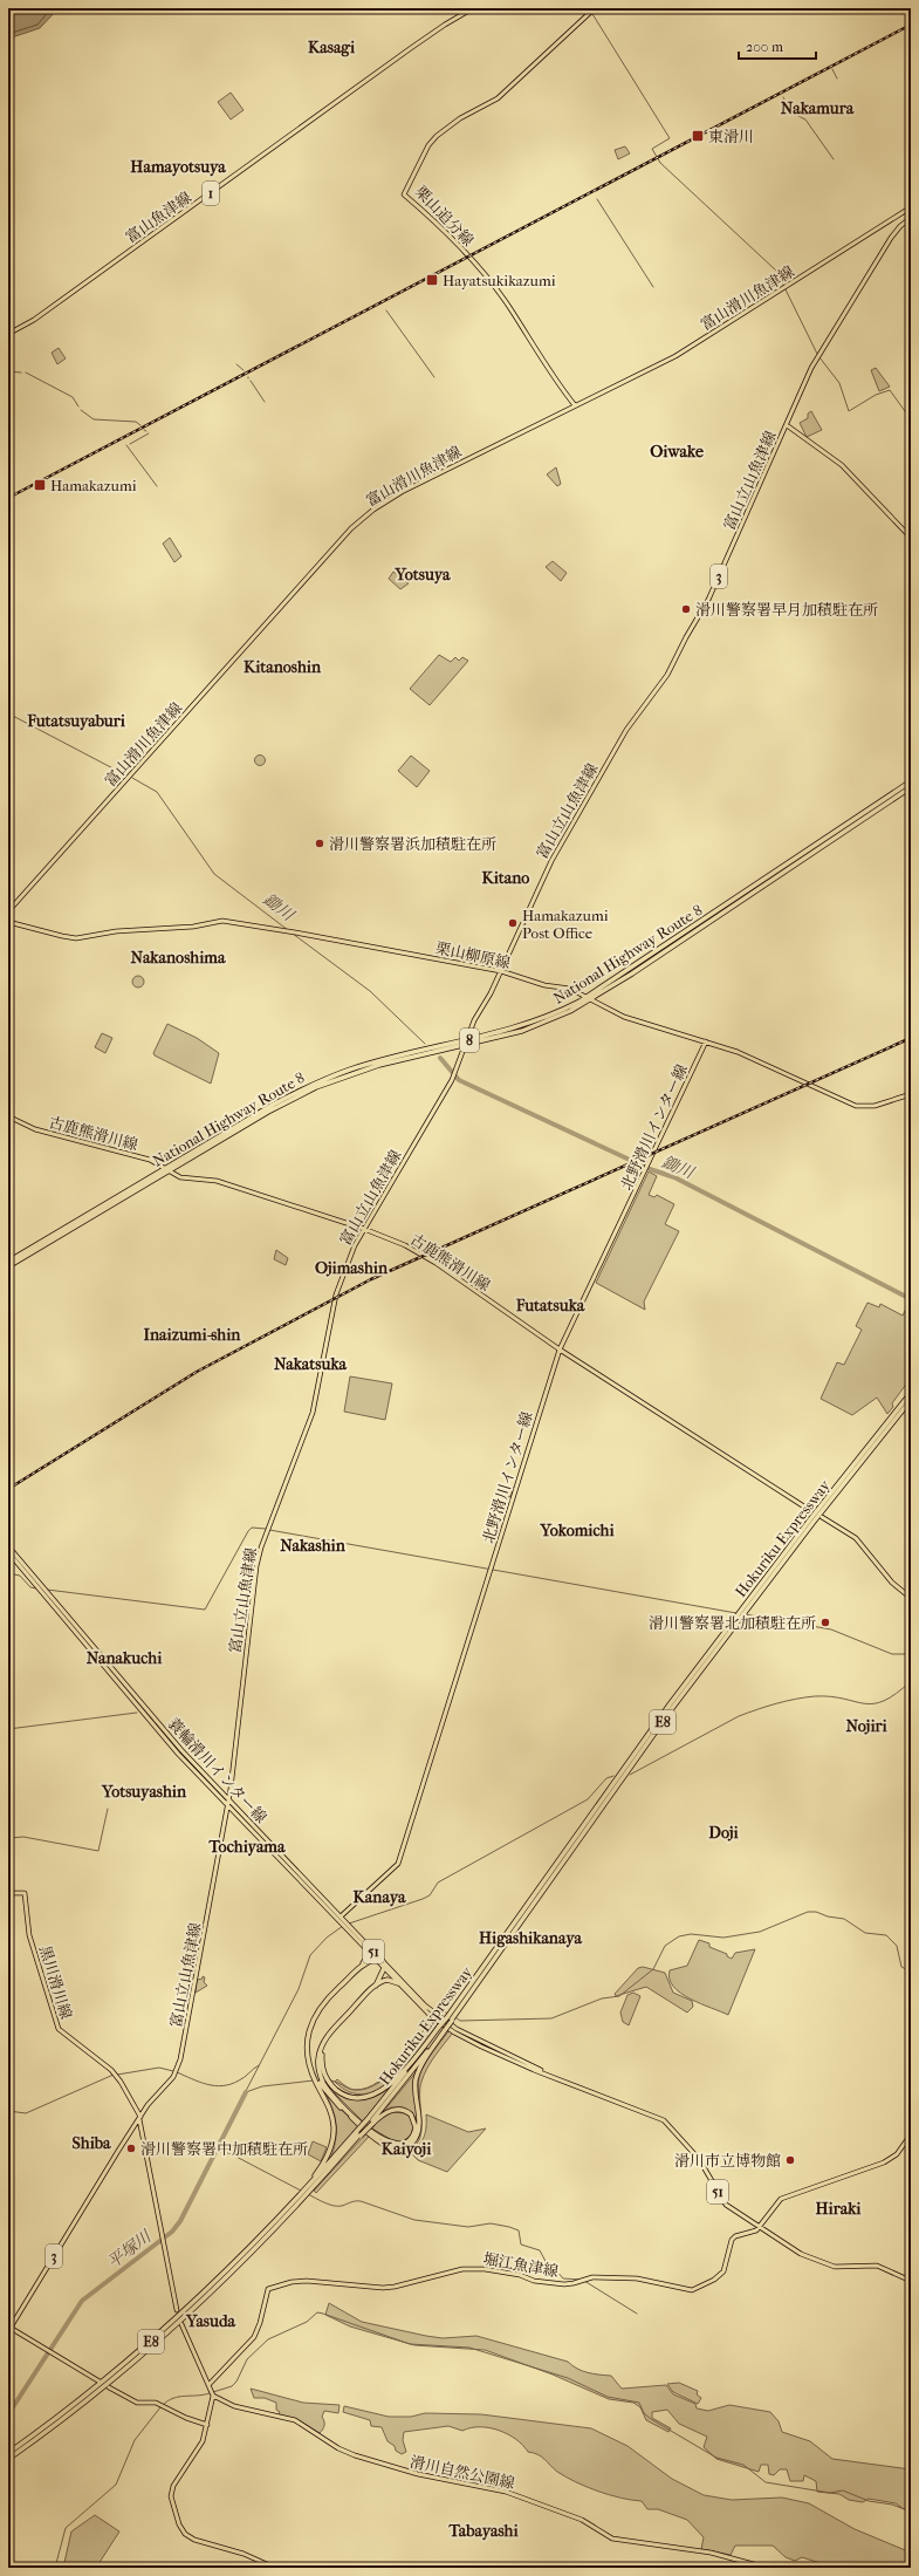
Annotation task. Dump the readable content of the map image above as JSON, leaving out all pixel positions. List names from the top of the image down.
{
  "streets": {
    "highway": [
      "National Highway Route 8",
      "8",
      "Hokuriku Expressway",
      "E8"
    ],
    "main road": [
      "1",
      "栗山追分線",
      "富山魚津線",
      "富山滑川魚津線",
      "富山立山魚津線",
      "3",
      "栗山柳原線",
      "北野滑川インター線",
      "古鹿熊滑川線",
      "蓑輪滑川インター線",
      "51",
      "黒川滑川線",
      "堀江魚津線",
      "滑川自然公園線"
    ]
  },
  "crossings": [
    ["栗山追分線", "富山滑川魚津線"],
    ["富山立山魚津線", "National Highway Route 8"],
    ["富山立山魚津線", "栗山柳原線"],
    ["富山立山魚津線", "古鹿熊滑川線"],
    ["富山立山魚津線", "蓑輪滑川インター線"],
    ["富山立山魚津線", "黒川滑川線"],
    ["National Highway Route 8", "栗山柳原線"],
    ["National Highway Route 8", "古鹿熊滑川線"],
    ["栗山柳原線", "北野滑川インター線"],
    ["北野滑川インター線", "古鹿熊滑川線"],
    ["北野滑川インター線", "蓑輪滑川インター線"],
    ["蓑輪滑川インター線", "堀江魚津線"]
  ],
  "districts": [
    "Kasagi",
    "Nakamura",
    "Hamayotsuya",
    "Oiwake",
    "Yotsuya",
    "Kitanoshin",
    "Futatsuyaburi",
    "Kitano",
    "Nakanoshima",
    "Ojimashin",
    "Futatsuka",
    "Inaizumi-shin",
    "Nakatsuka",
    "Yokomichi",
    "Nakashin",
    "Nanakuchi",
    "Nojiri",
    "Yotsuyashin",
    "Doji",
    "Tochiyama",
    "Kanaya",
    "Higashikanaya",
    "Shiba",
    "Kaiyoji",
    "Hiraki",
    "Yasuda",
    "Tabayashi"
  ],
  "water": ["鋤川", "平塚川"],
  "places": {
    "transit": ["東滑川", "Hayatsukikazumi", "Hamakazumi"],
    "other": [
      "滑川警察署早月加積駐在所",
      "滑川警察署浜加積駐在所",
      "Hamakazumi Post Office",
      "滑川警察署北加積駐在所",
      "滑川警察署中加積駐在所",
      "滑川市立博物館"
    ]
  },
  "scale_bar": "200 m"
}
